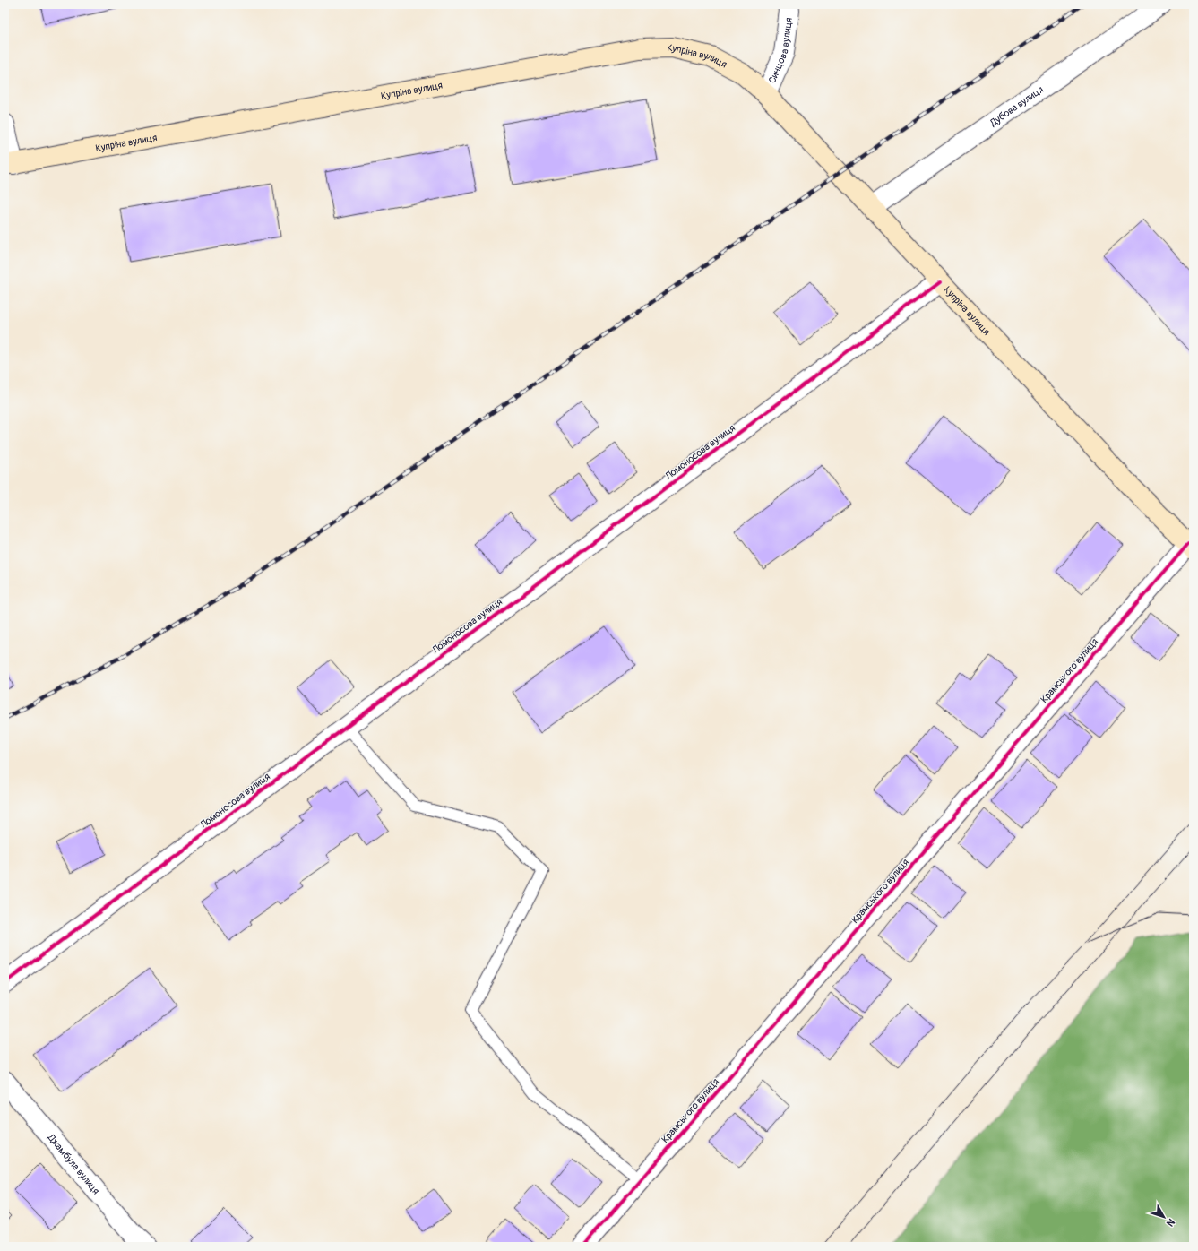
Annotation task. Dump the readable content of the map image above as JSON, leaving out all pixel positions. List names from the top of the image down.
{
  "streets": {
    "main road": ["Купріна вулиця"],
    "street": [
      "Синцова вулиця",
      "Дубова вулиця",
      "Ломоносова вулиця",
      "Крамського вулиця",
      "Джамбула вулиця"
    ]
  },
  "crossings": [
    ["Синцова вулиця", "Купріна вулиця"],
    ["Купріна вулиця", "Дубова вулиця"],
    ["Купріна вулиця", "Ломоносова вулиця"],
    ["Купріна вулиця", "Крамського вулиця"]
  ],
  "north": "bottom right"
}
